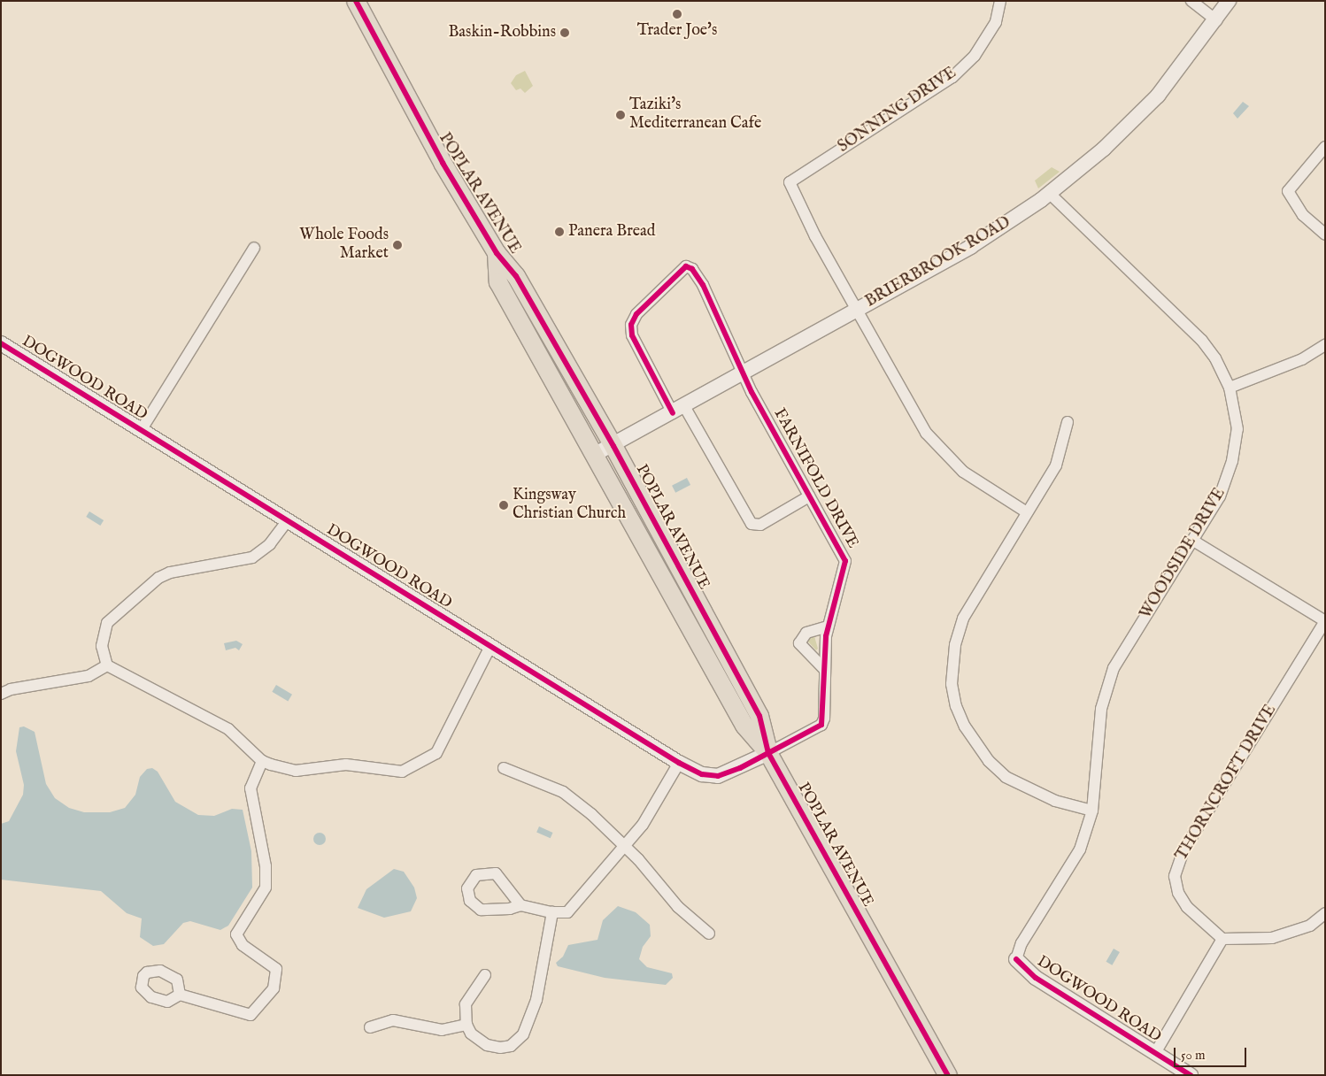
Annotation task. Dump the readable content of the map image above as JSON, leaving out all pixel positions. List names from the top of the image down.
{
  "streets": {
    "main road": ["POPLAR AVENUE"],
    "street": [
      "SONNING DRIVE",
      "BRIERBROOK ROAD",
      "DOGWOOD ROAD",
      "FARNIFOLD DRIVE",
      "WOODSIDE DRIVE",
      "THORNCROFT DRIVE"
    ]
  },
  "crossings": [
    ["SONNING DRIVE", "BRIERBROOK ROAD"],
    ["POPLAR AVENUE", "BRIERBROOK ROAD"],
    ["POPLAR AVENUE", "DOGWOOD ROAD"],
    ["POPLAR AVENUE", "FARNIFOLD DRIVE"],
    ["BRIERBROOK ROAD", "FARNIFOLD DRIVE"],
    ["BRIERBROOK ROAD", "WOODSIDE DRIVE"],
    ["DOGWOOD ROAD", "FARNIFOLD DRIVE"],
    ["DOGWOOD ROAD", "WOODSIDE DRIVE"]
  ],
  "places": [
    "Trader Joe's",
    "Baskin-Robbins",
    "Taziki's Mediterranean Cafe",
    "Panera Bread",
    "Whole Foods Market",
    "Kingsway Christian Church"
  ],
  "scale_bar": "50 m"
}
